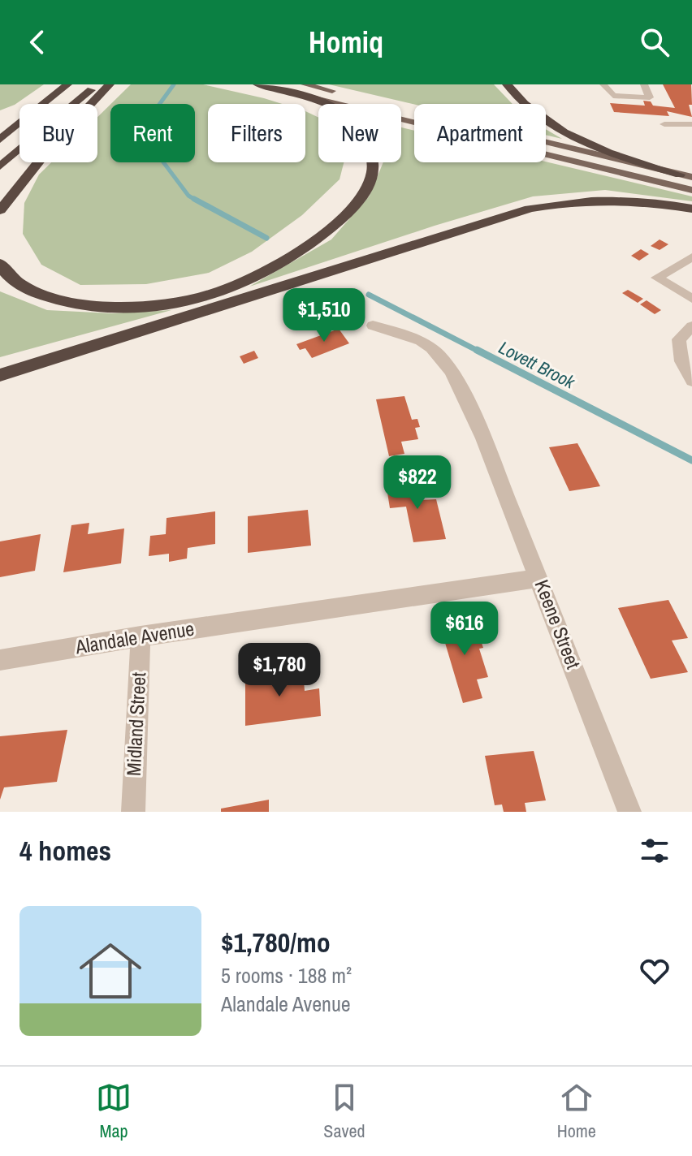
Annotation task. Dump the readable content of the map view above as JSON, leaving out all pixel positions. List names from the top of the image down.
{
  "streets": {
    "street": ["Keene Street", "Alandale Avenue", "Midland Street"]
  },
  "crossings": [
    ["Keene Street", "Alandale Avenue"],
    ["Alandale Avenue", "Midland Street"]
  ],
  "water": ["Lovett Brook"],
  "page": {
    "header": "Homiq",
    "chip": [
      "Buy",
      "Rent",
      "Filters",
      "New",
      "Apartment"
    ],
    "price": [
      "$1,510",
      "$822",
      "$616",
      "$1,780"
    ],
    "heading": "4 homes",
    "list": [
      {
        "name": "$1,780/mo",
        "note": "5 rooms · 188 m² · Alandale Avenue"
      }
    ],
    "tabs": ["Map", "Saved", "Home"]
  }
}
